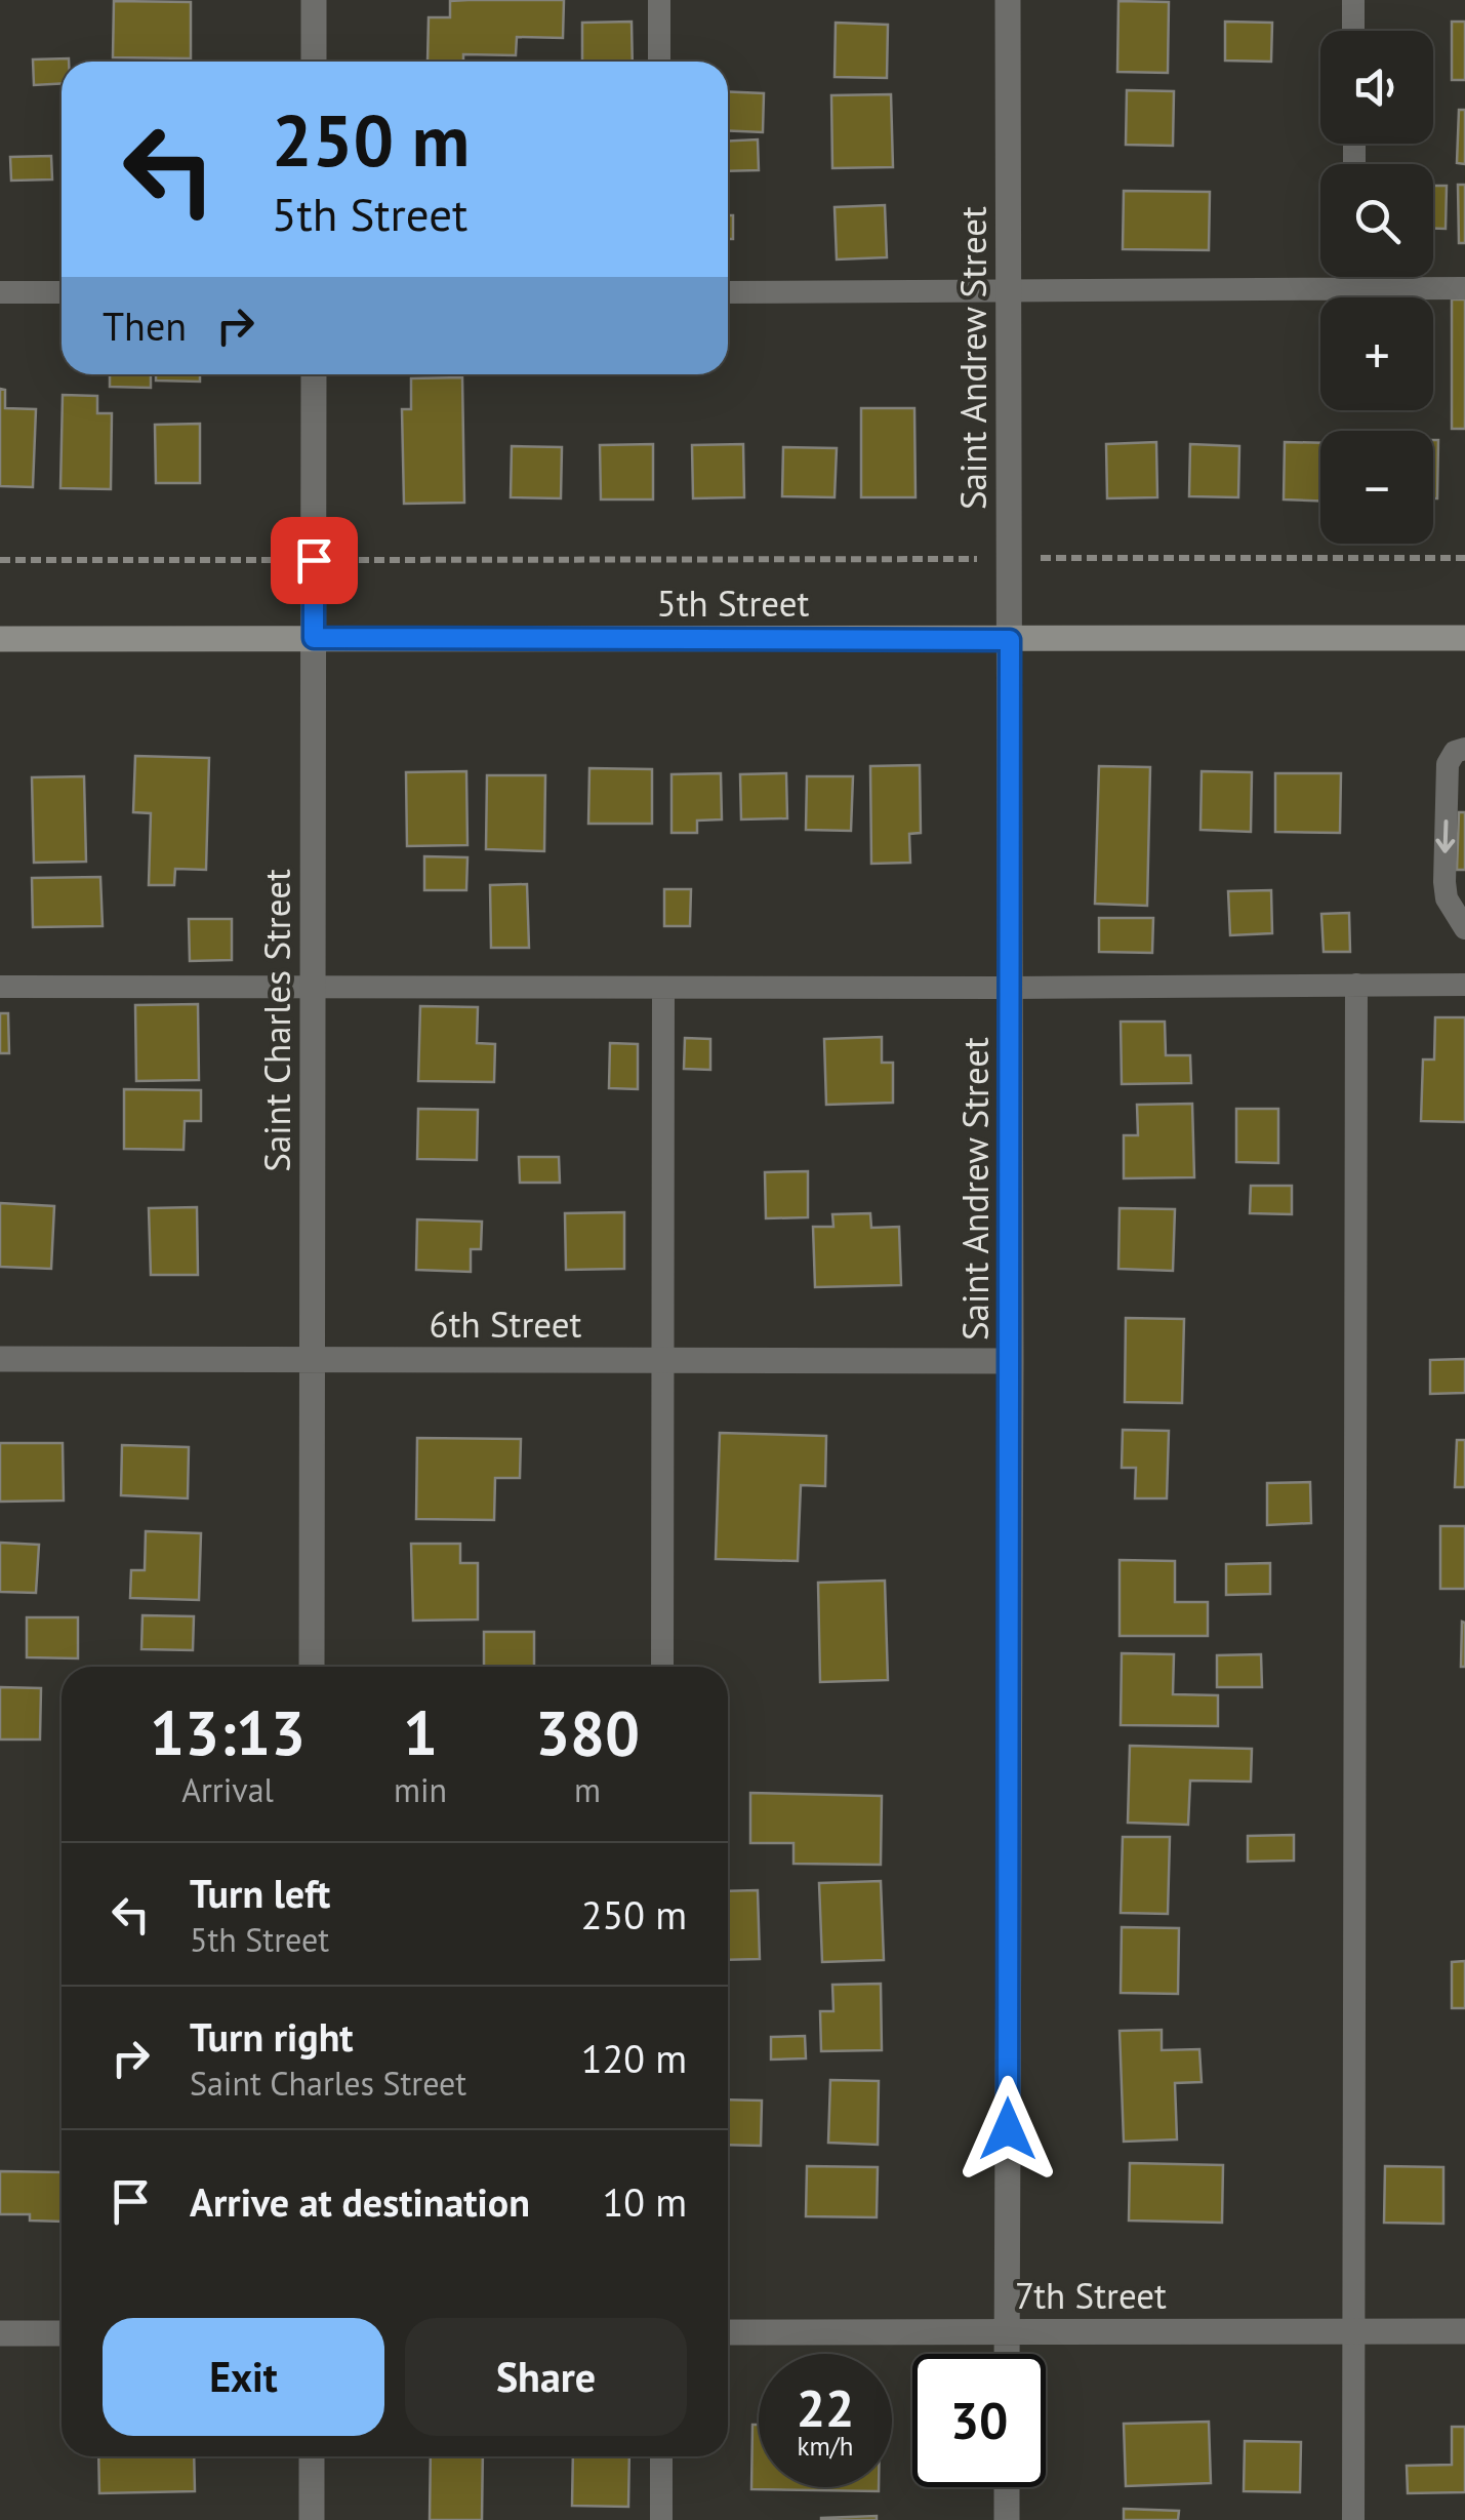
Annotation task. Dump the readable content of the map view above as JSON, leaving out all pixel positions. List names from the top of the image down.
{
  "streets": {
    "main road": ["5th Street"],
    "street": [
      "Saint Andrew Street",
      "Saint Charles Street",
      "6th Street",
      "7th Street"
    ]
  },
  "crossings": [
    ["Saint Andrew Street", "5th Street"],
    ["Saint Andrew Street", "6th Street"],
    ["Saint Andrew Street", "7th Street"],
    ["5th Street", "Saint Charles Street"],
    ["Saint Charles Street", "6th Street"]
  ],
  "page": {
    "map_buttons": ["+", "−"],
    "turn": ["250 m", "5th Street"],
    "then": "Then",
    "eta": [
      "13:13",
      "Arrival",
      "1",
      "min",
      "380",
      "m"
    ],
    "list": [
      {
        "name": "Turn left",
        "note": "5th Street",
        "value": "250 m"
      },
      {
        "name": "Turn right",
        "note": "Saint Charles Street",
        "value": "120 m"
      },
      {
        "name": "Arrive at destination",
        "value": "10 m"
      }
    ],
    "buttons": ["Exit", "Share"],
    "speed": "22 km/h",
    "limit": "30"
  }
}
